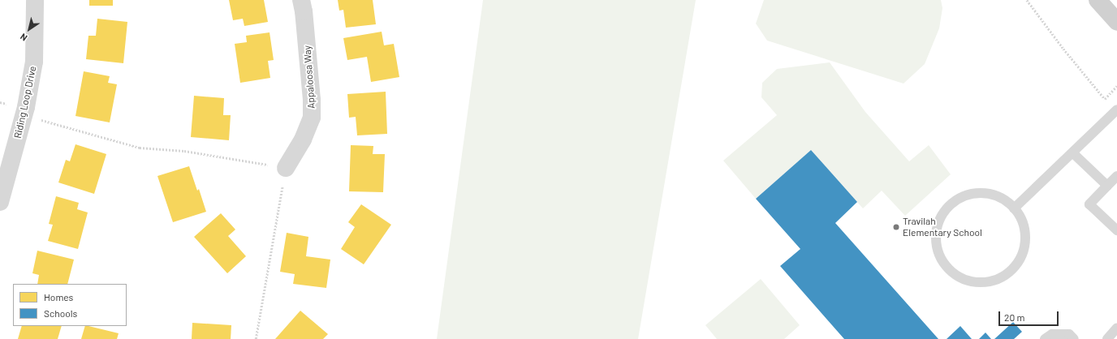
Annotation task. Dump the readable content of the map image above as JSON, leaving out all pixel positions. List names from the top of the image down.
{
  "streets": {
    "street": ["Appaloosa Way", "Riding Loop Drive"]
  },
  "places": ["Travilah Elementary School"],
  "legend": ["Homes", "Schools"],
  "scale_bar": "20 m",
  "north": "bottom left"
}
